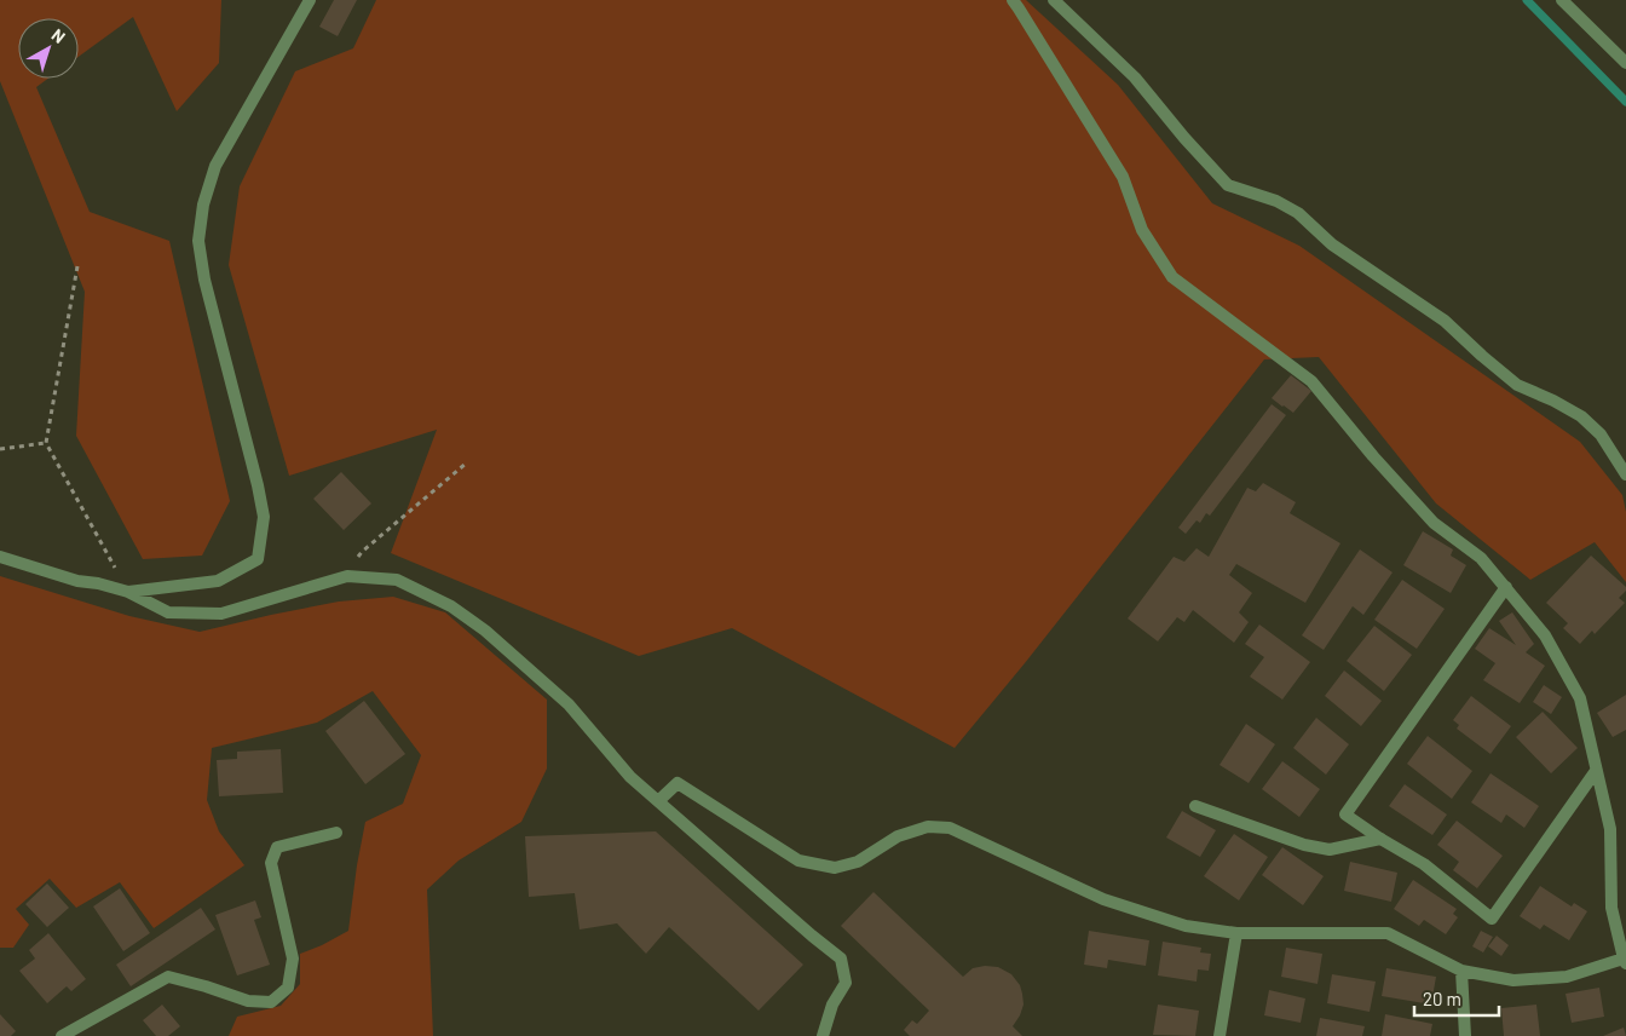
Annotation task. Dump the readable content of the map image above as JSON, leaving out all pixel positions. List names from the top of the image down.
{
  "scale_bar": "20 m",
  "north": "top right"
}
